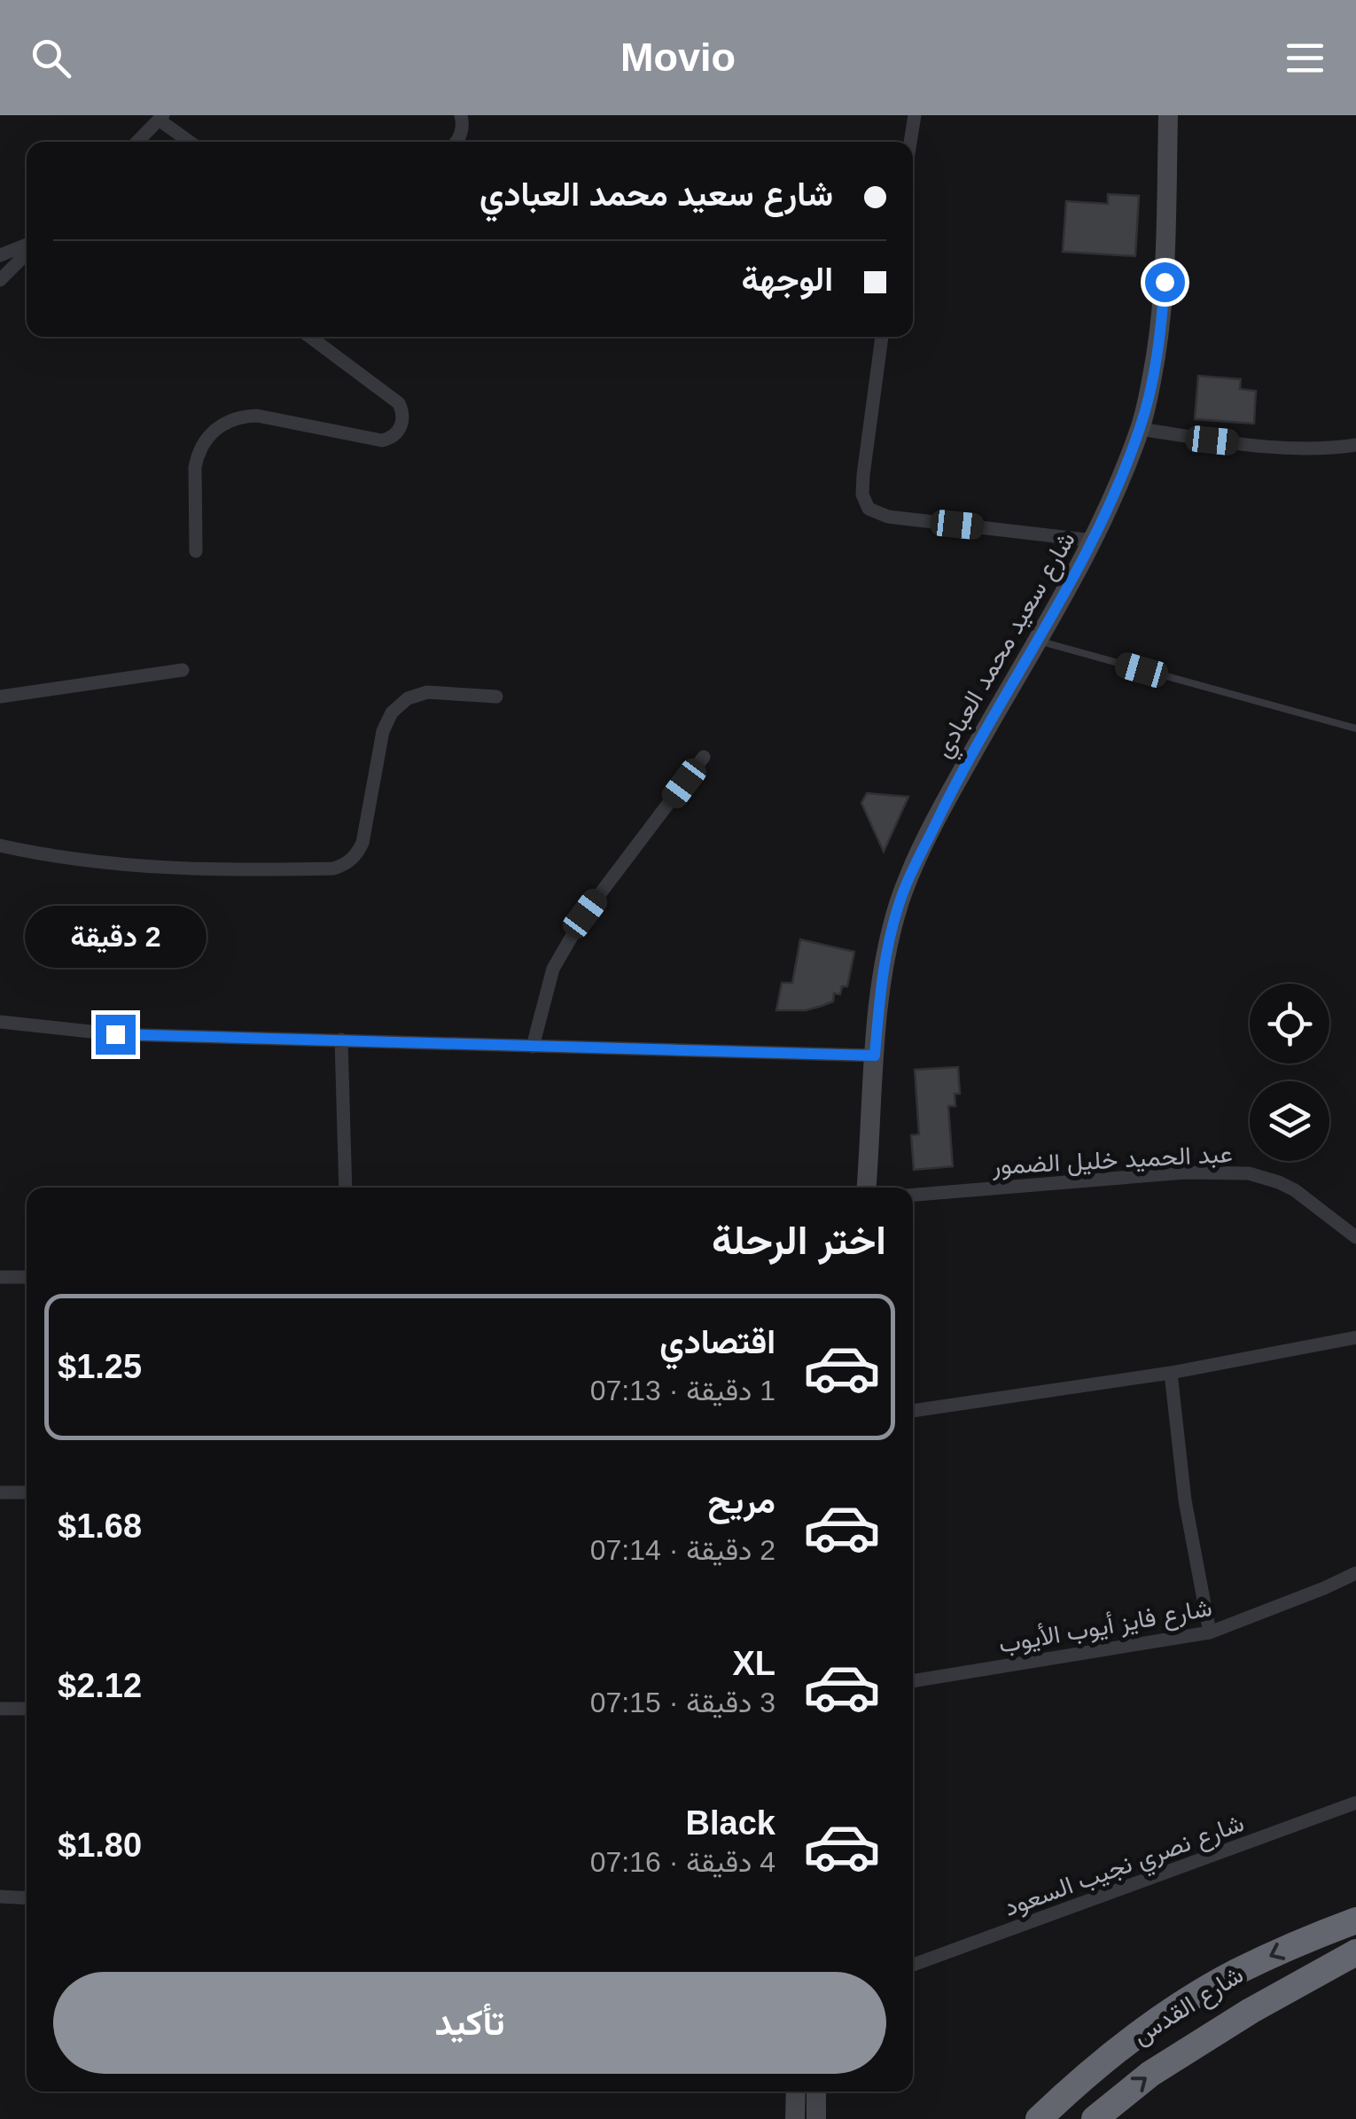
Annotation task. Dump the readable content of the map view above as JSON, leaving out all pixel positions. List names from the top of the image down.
{
  "streets": {
    "highway": ["شارع القدس"],
    "street": [
      "شارع سعيد محمد العبادي",
      "عبد الحميد خليل الضمور",
      "شارع فايز أيوب الأيوب",
      "شارع نصري نجيب السعود"
    ]
  },
  "page": {
    "header": "Movio",
    "banner": ["شارع سعيد محمد العبادي", "الوجهة"],
    "bubble": "2 دقيقة",
    "heading": "اختر الرحلة",
    "list": [
      {
        "name": "اقتصادي",
        "note": "1 دقيقة · 07:13",
        "value": "$1.25"
      },
      {
        "name": "مريح",
        "note": "2 دقيقة · 07:14",
        "value": "$1.68"
      },
      {
        "name": "XL",
        "note": "3 دقيقة · 07:15",
        "value": "$2.12"
      },
      {
        "name": "Black",
        "note": "4 دقيقة · 07:16",
        "value": "$1.80"
      }
    ],
    "buttons": "تأكيد"
  }
}
